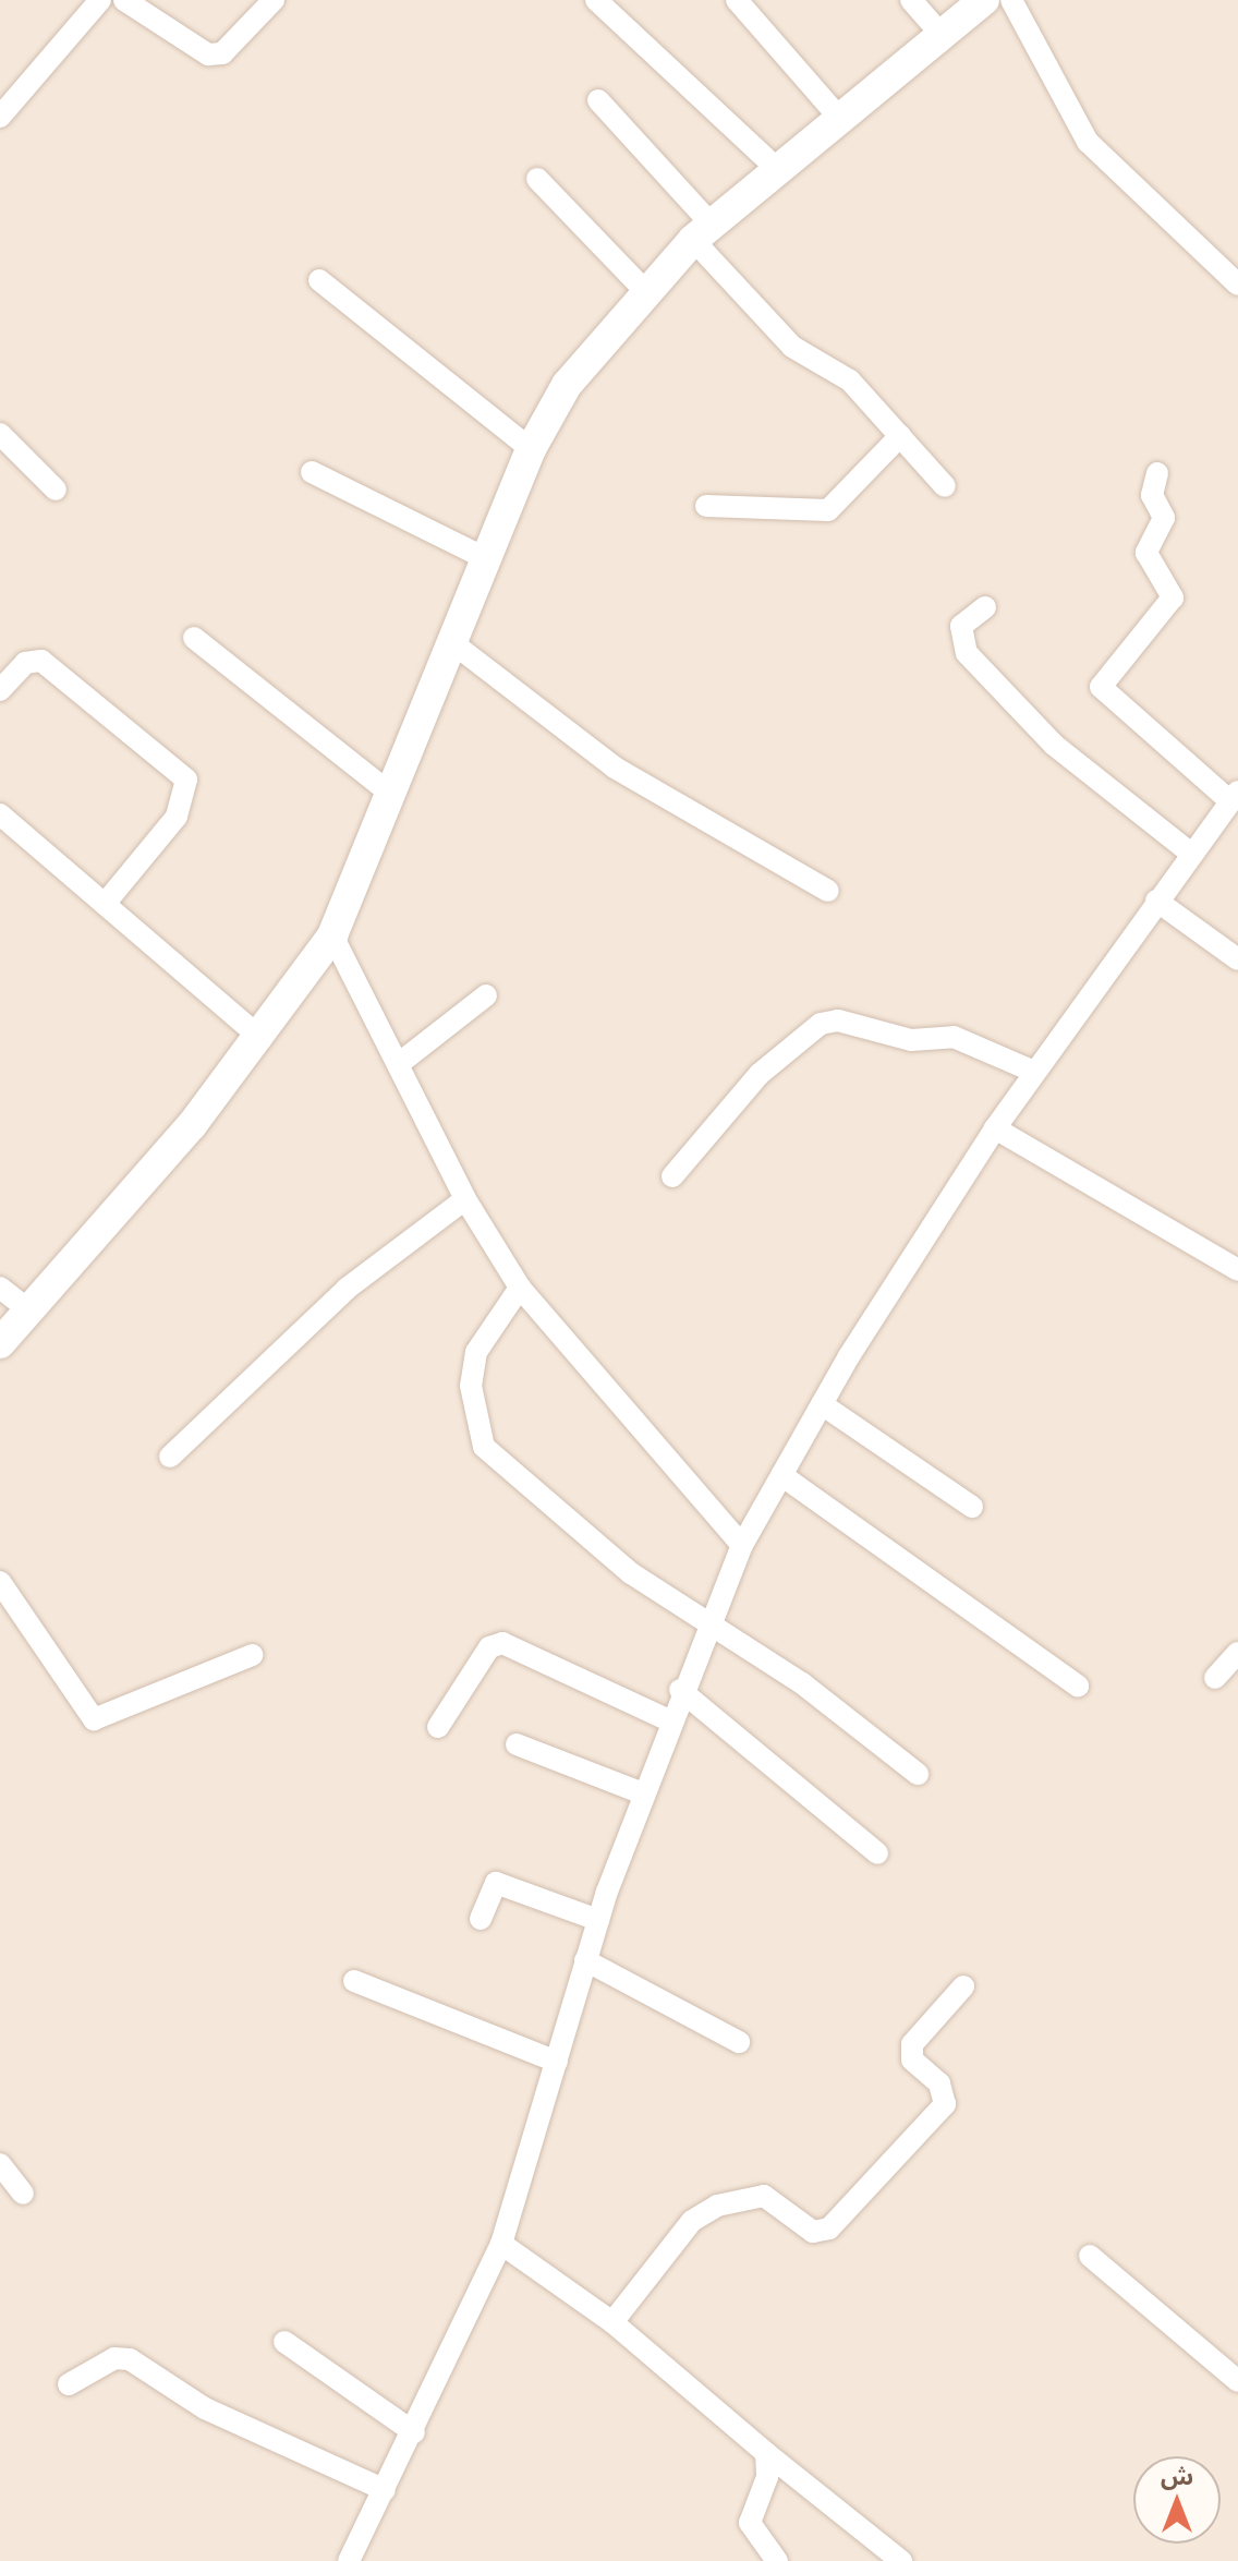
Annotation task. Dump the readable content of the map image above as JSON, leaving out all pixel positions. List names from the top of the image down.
{
  "north": "top"
}
